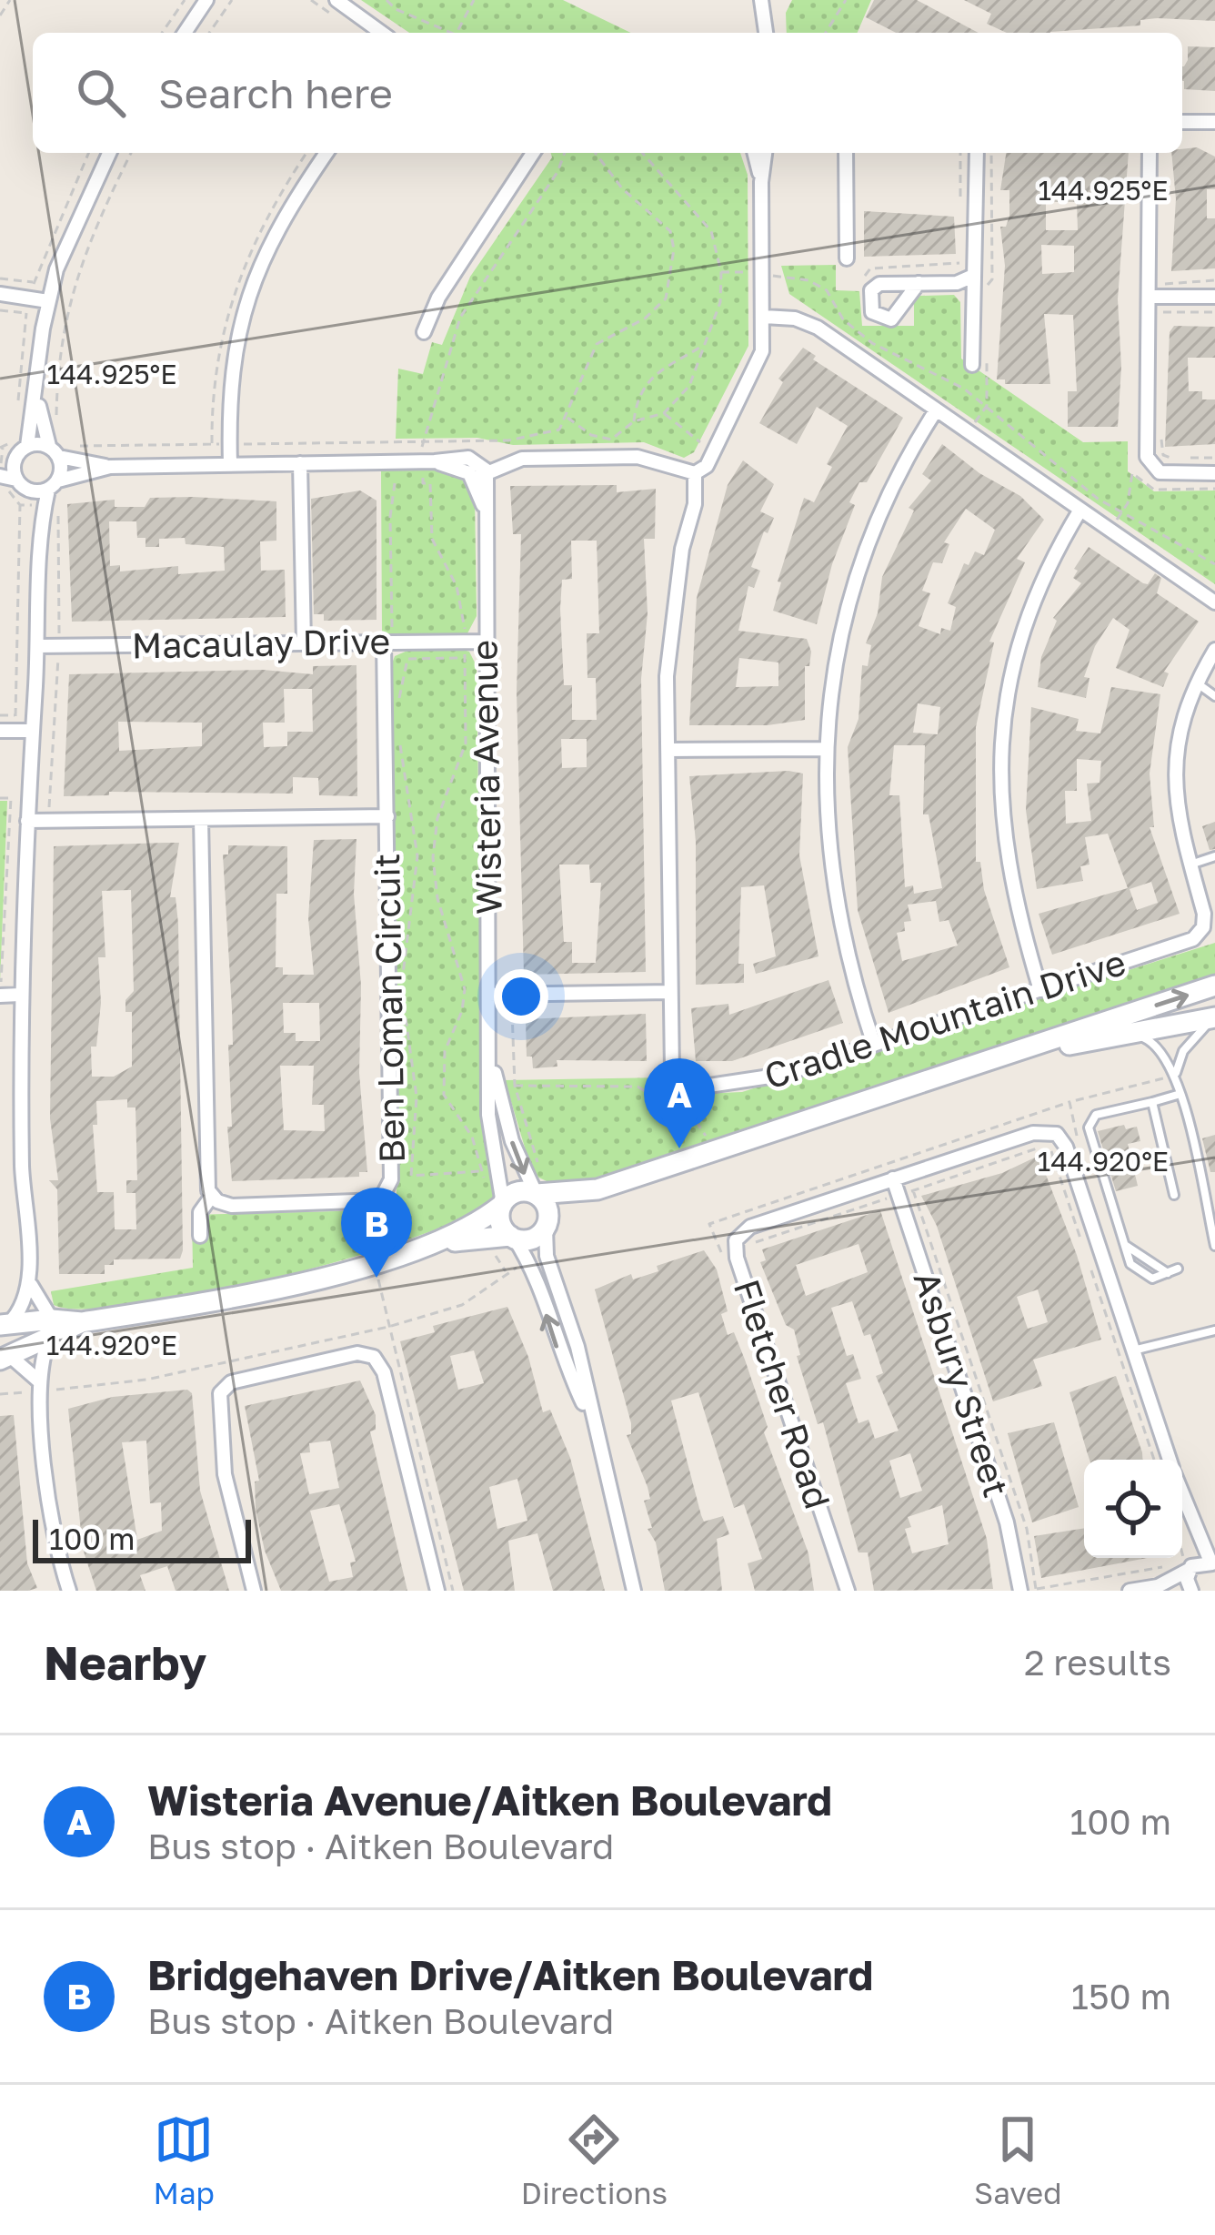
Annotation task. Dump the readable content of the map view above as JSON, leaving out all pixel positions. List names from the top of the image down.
{
  "streets": {
    "street": [
      "Macaulay Drive",
      "Wisteria Avenue",
      "Ben Loman Circuit",
      "Cradle Mountain Drive",
      "Asbury Street",
      "Fletcher Road"
    ]
  },
  "crossings": [
    ["Macaulay Drive", "Wisteria Avenue"],
    ["Macaulay Drive", "Ben Loman Circuit"],
    ["Asbury Street", "Fletcher Road"]
  ],
  "scale_bar": "100 m",
  "page": {
    "search": "Search here",
    "pins": ["A", "B"],
    "scale": "100 m",
    "heading": ["Nearby", "2 results"],
    "list": [
      {
        "mark": "A",
        "name": "Wisteria Avenue/Aitken Boulevard",
        "note": "Bus stop · Aitken Boulevard",
        "value": "100 m"
      },
      {
        "mark": "B",
        "name": "Bridgehaven Drive/Aitken Boulevard",
        "note": "Bus stop · Aitken Boulevard",
        "value": "150 m"
      }
    ],
    "nav": ["Map", "Directions", "Saved"]
  },
  "coordinates": ["144.925°E", "144.920°E"]
}
